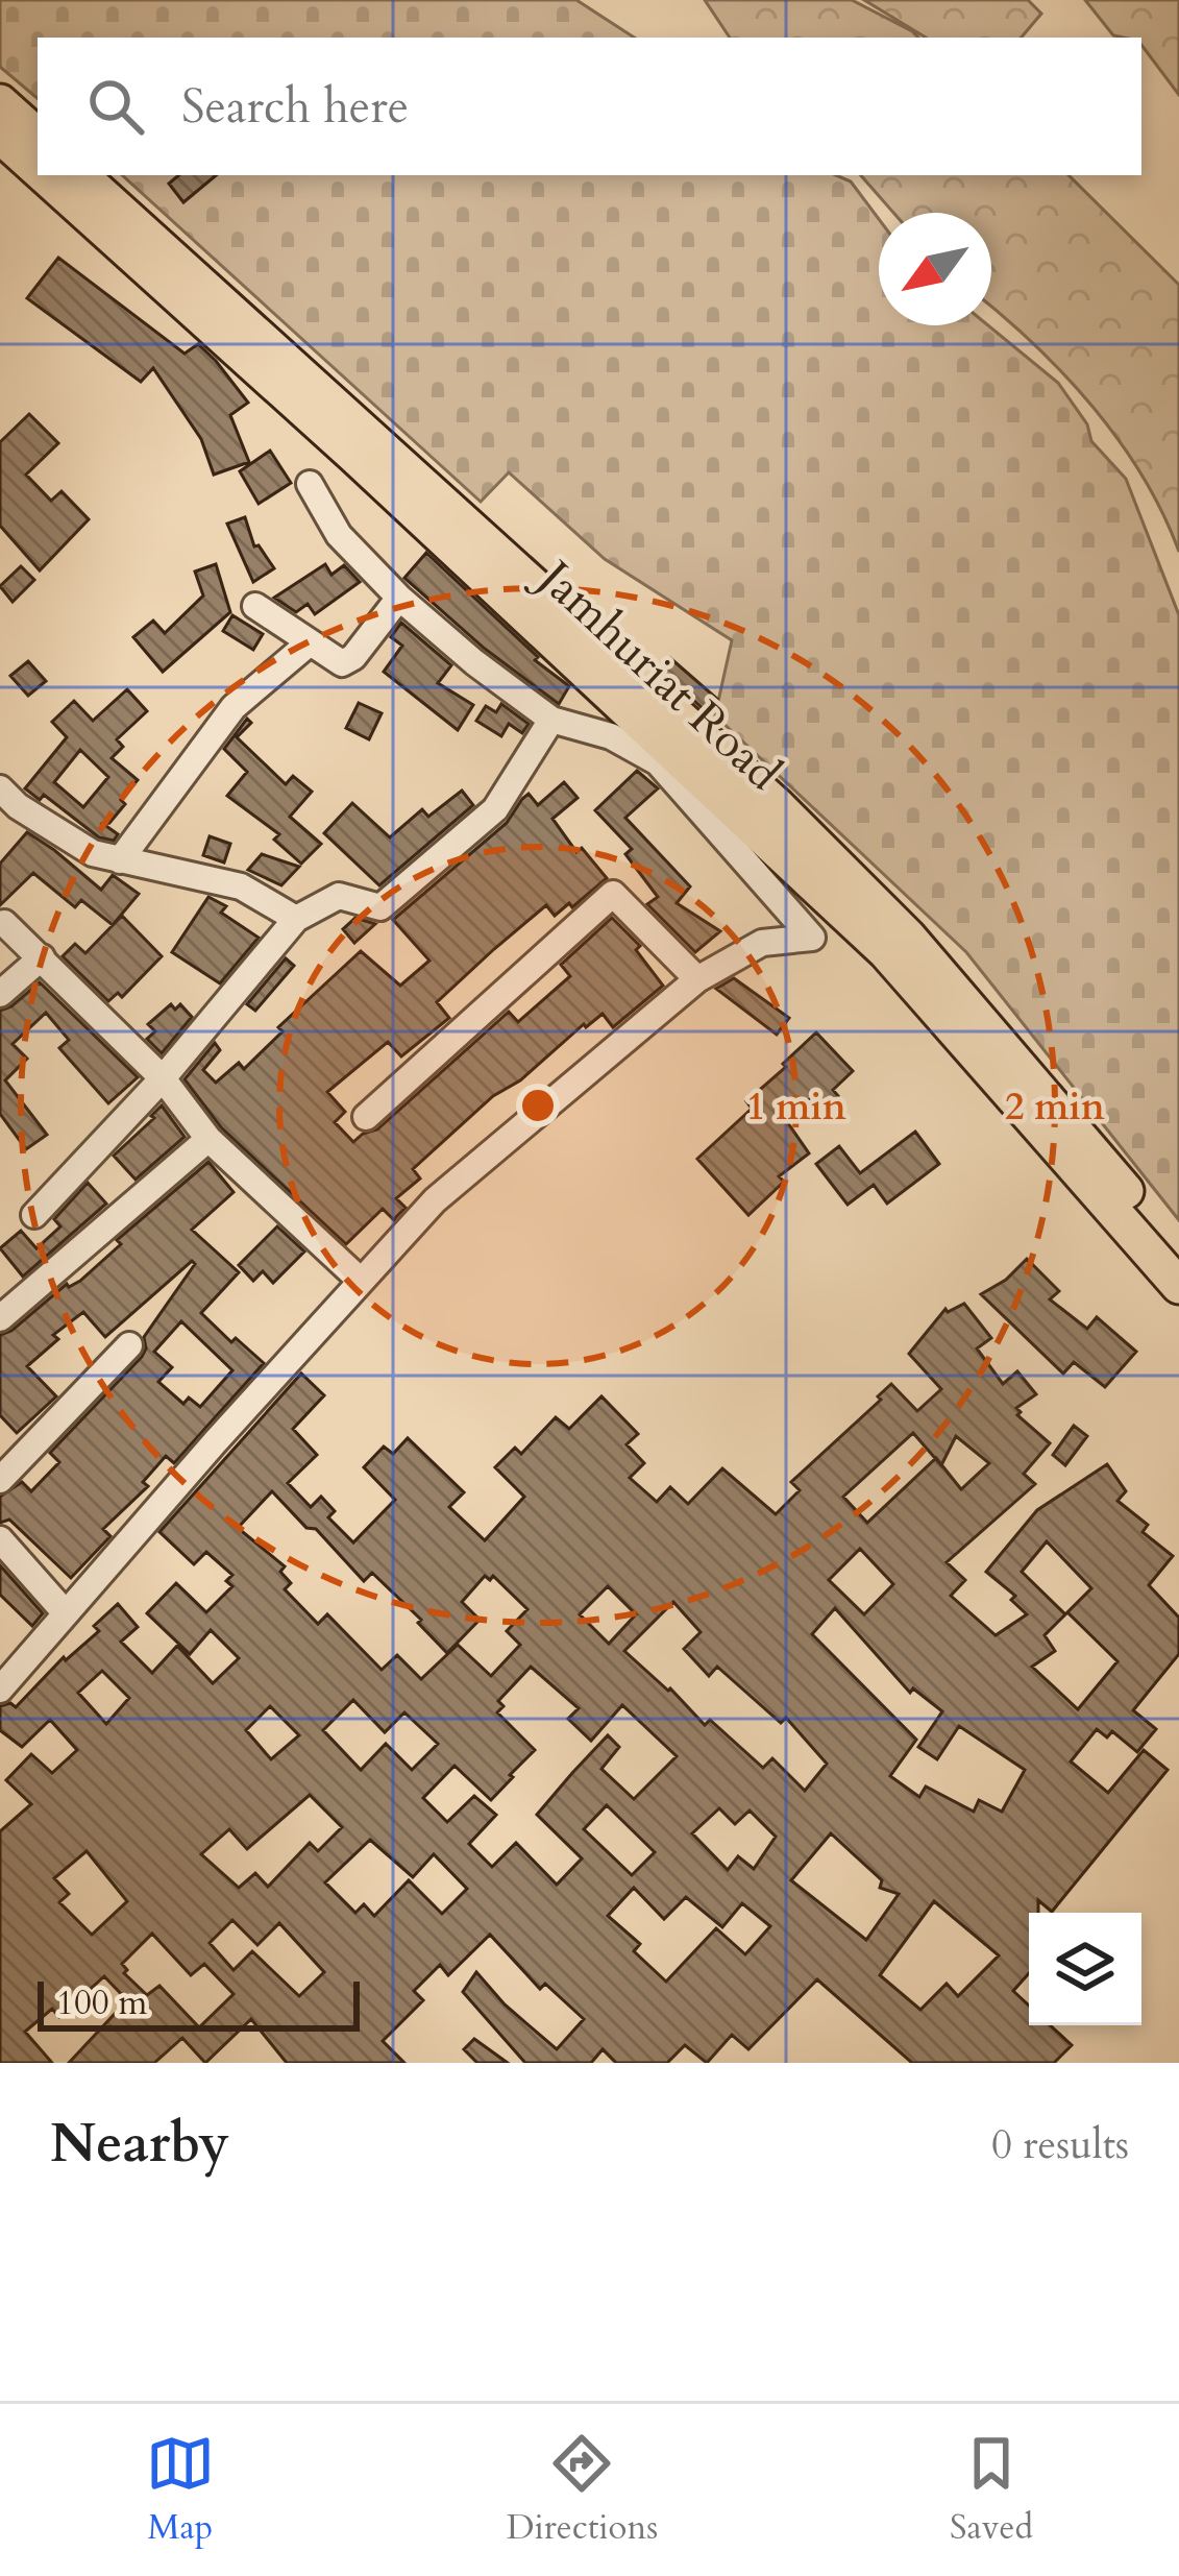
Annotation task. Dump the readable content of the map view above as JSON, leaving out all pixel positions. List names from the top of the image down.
{
  "streets": {
    "main road": ["Jamhuriat Road"]
  },
  "scale_bar": "100 m",
  "north": "bottom left",
  "page": {
    "search": "Search here",
    "scale": "100 m",
    "heading": ["Nearby", "0 results"],
    "nav": ["Map", "Directions", "Saved"]
  },
  "rings": ["1 min", "2 min"]
}
